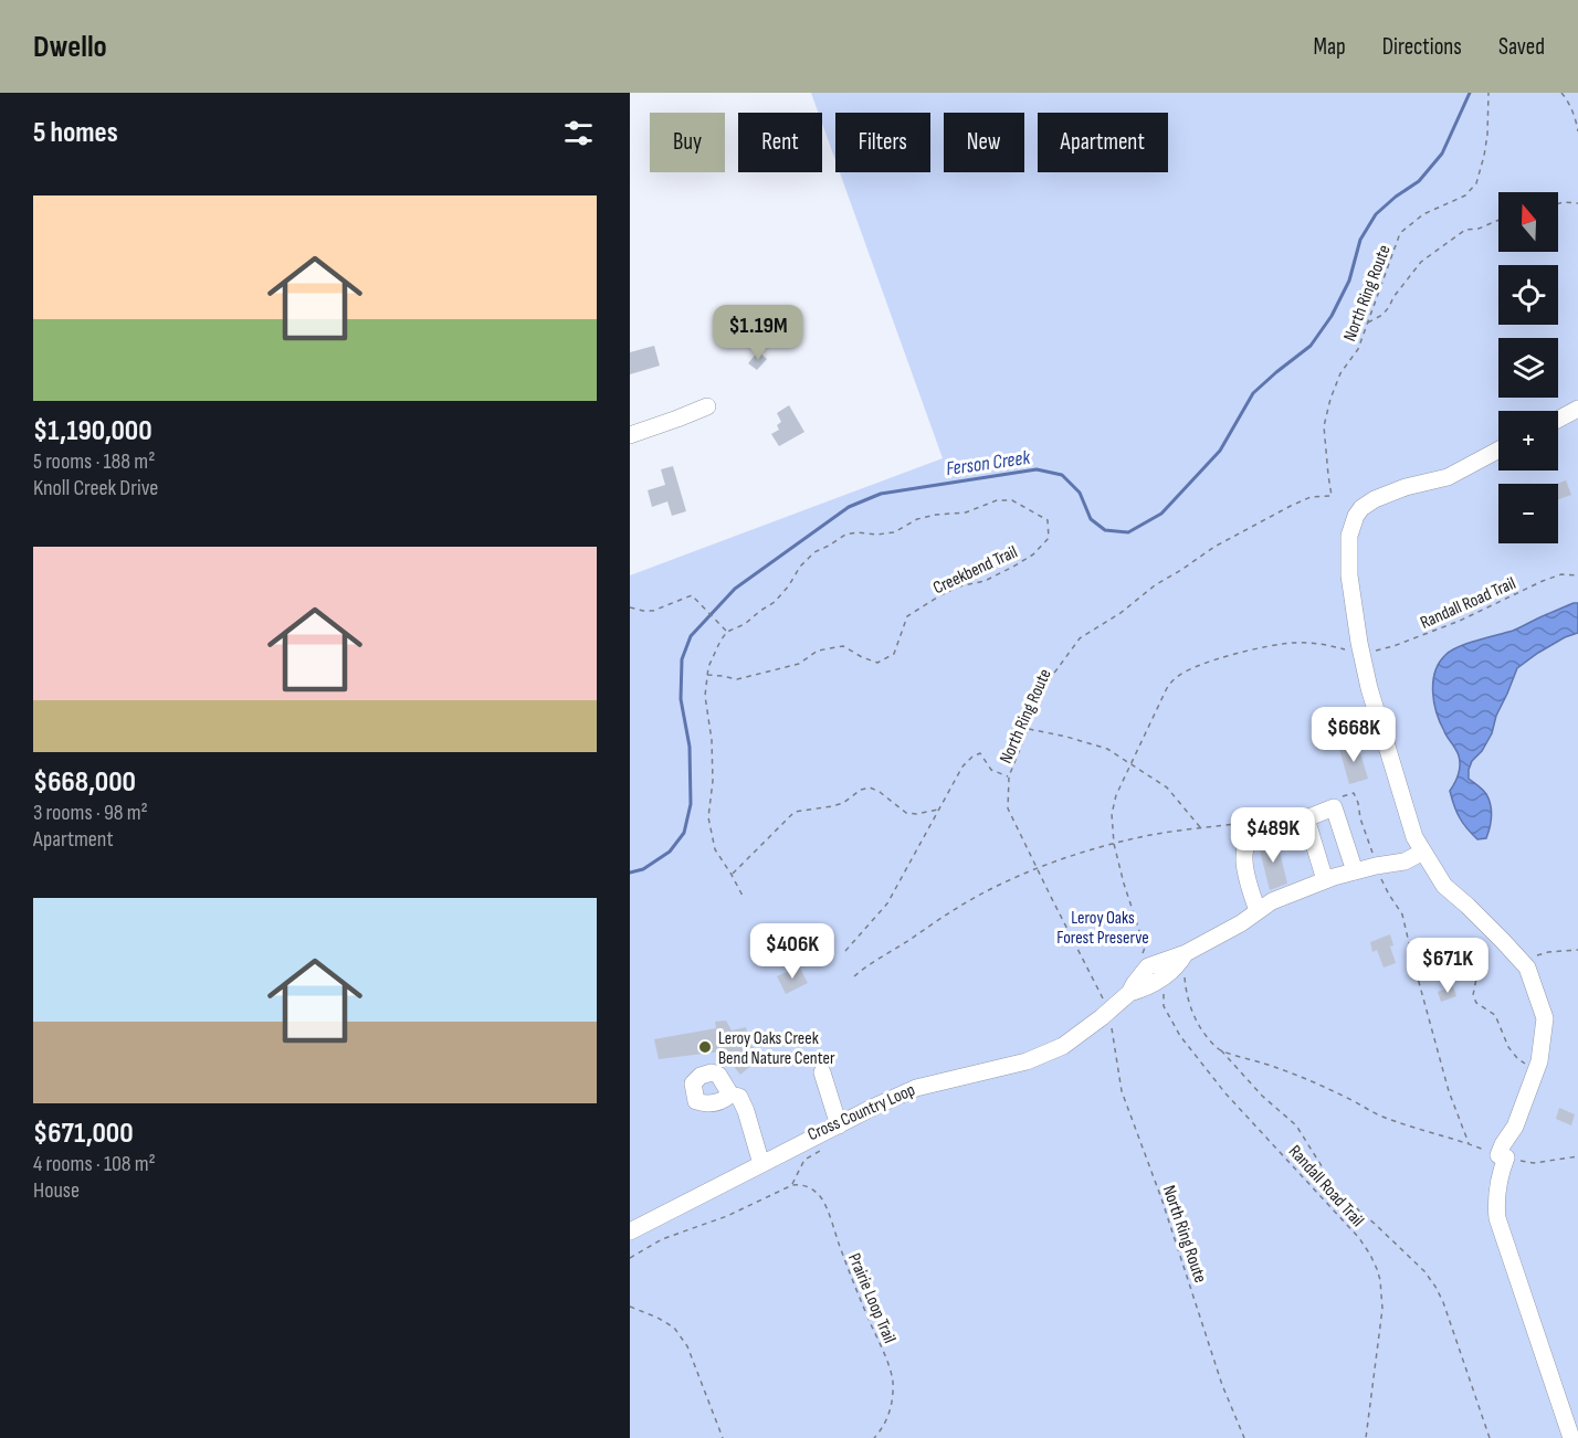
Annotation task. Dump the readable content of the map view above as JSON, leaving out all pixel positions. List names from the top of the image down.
{
  "streets": {
    "path": [
      "North Ring Route",
      "Creekbend Trail",
      "Randall Road Trail",
      "Prairie Loop Trail"
    ]
  },
  "water": ["Ferson Creek"],
  "parks": ["Leroy Oaks Forest Preserve"],
  "places": ["Leroy Oaks Creek Bend Nature Center"],
  "north": "top",
  "page": {
    "header": "Dwello",
    "nav": ["Map", "Directions", "Saved"],
    "heading": "5 homes",
    "chip": [
      "Buy",
      "Rent",
      "Filters",
      "New",
      "Apartment"
    ],
    "list": [
      {
        "name": "$1,190,000",
        "note": "5 rooms · 188 m² · Knoll Creek Drive"
      },
      {
        "name": "$668,000",
        "note": "3 rooms · 98 m² · Apartment"
      },
      {
        "name": "$671,000",
        "note": "4 rooms · 108 m² · House"
      }
    ],
    "map_buttons": ["+", "−"],
    "price": [
      "$1.19M",
      "$668K",
      "$489K",
      "$406K",
      "$671K"
    ]
  }
}
